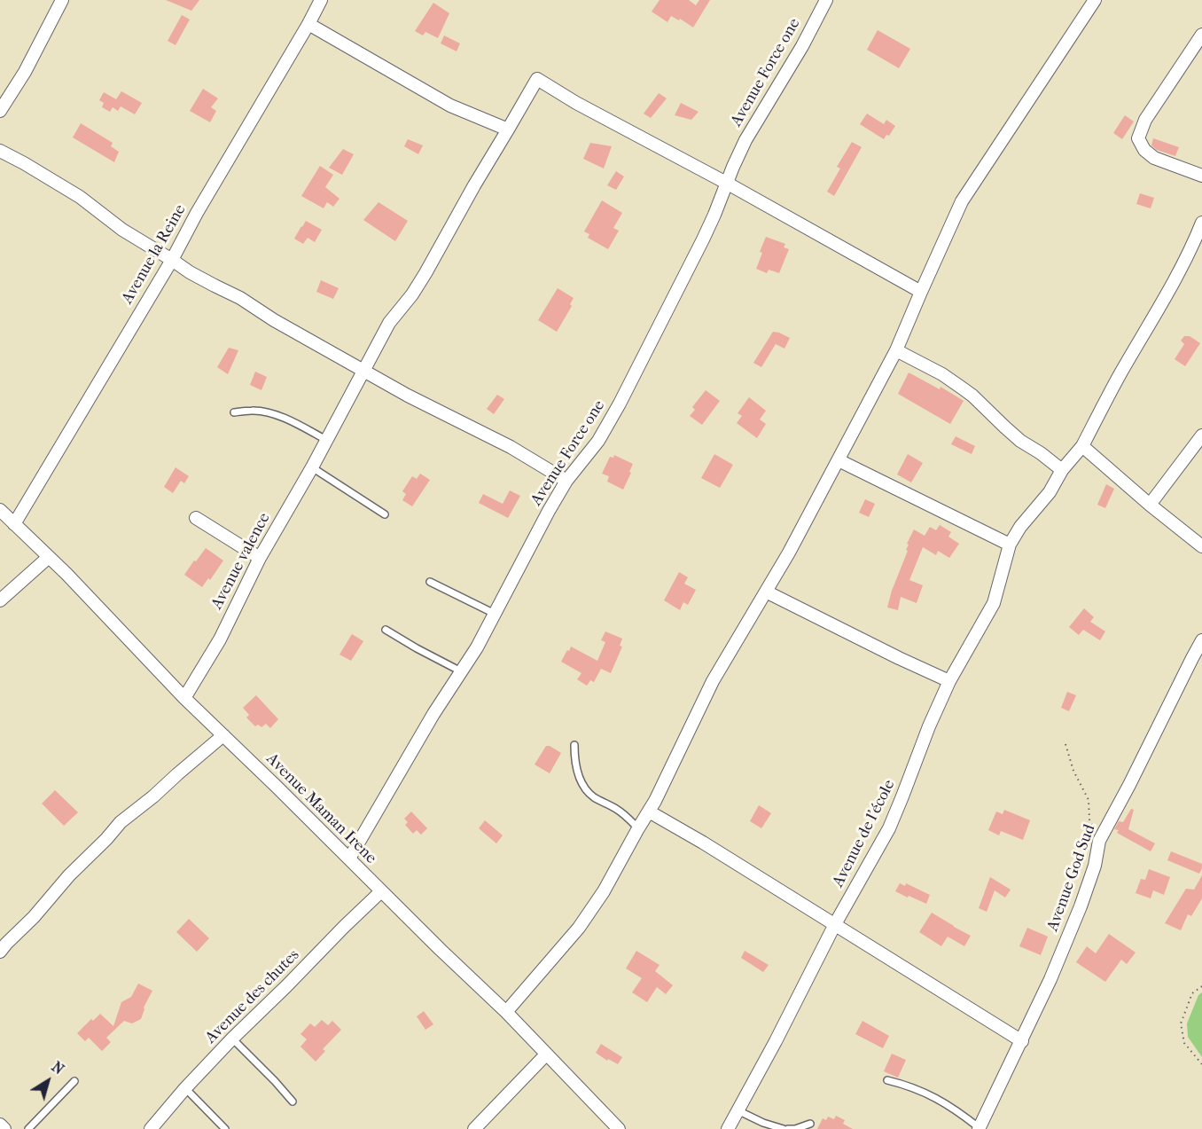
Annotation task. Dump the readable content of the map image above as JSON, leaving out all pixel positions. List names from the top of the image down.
{
  "streets": {
    "street": [
      "Avenue Force one",
      "Avenue la Reine",
      "Avenue valence",
      "Avenue Maman Irene",
      "Avenue de l'école",
      "Avenue God Sud",
      "Avenue des chutes"
    ]
  },
  "crossings": [
    ["Avenue Force one", "Avenue valence"],
    ["Avenue Force one", "Avenue Maman Irene"],
    ["Avenue la Reine", "Avenue Maman Irene"],
    ["Avenue valence", "Avenue Maman Irene"],
    ["Avenue Maman Irene", "Avenue des chutes"]
  ],
  "north": "top right"
}
